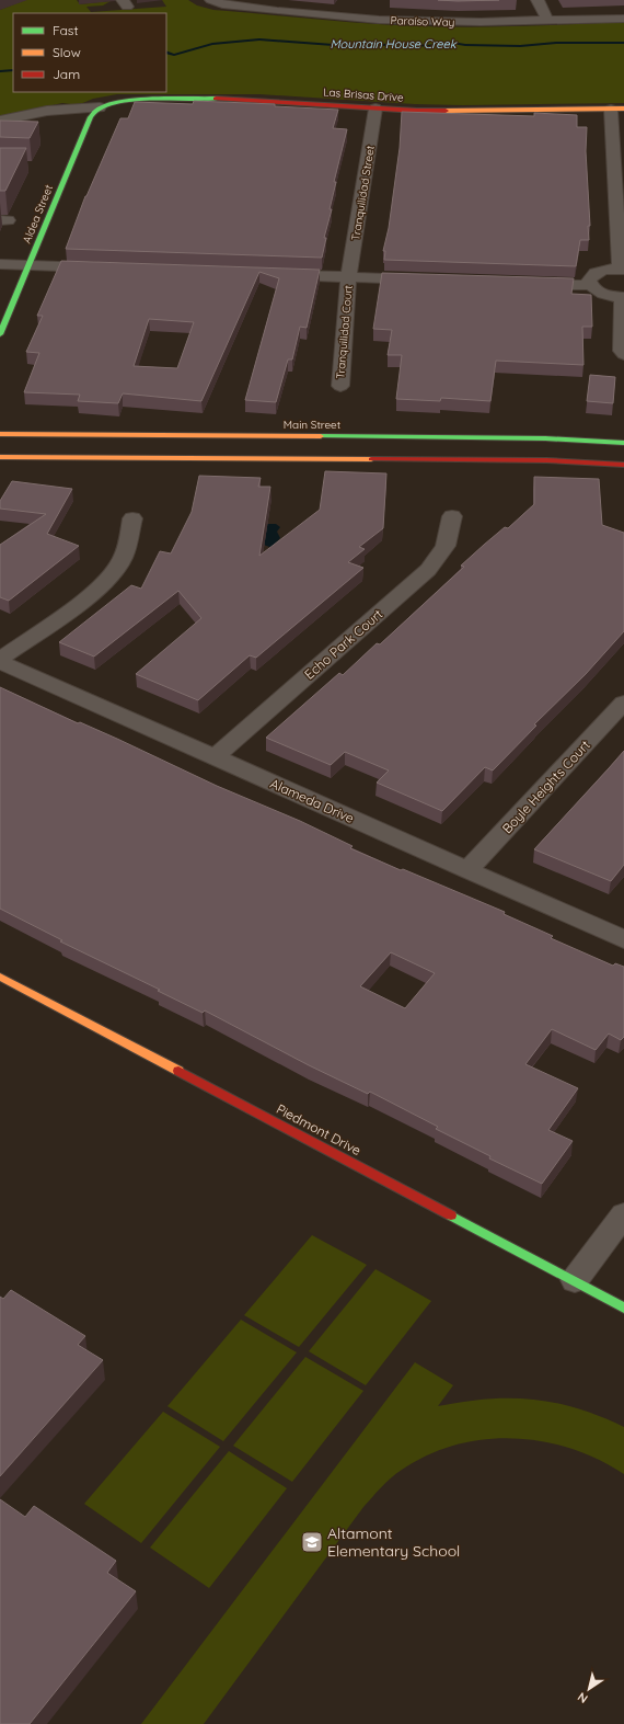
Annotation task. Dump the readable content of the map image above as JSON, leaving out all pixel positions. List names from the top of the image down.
{
  "streets": {
    "street": [
      "Paraíso Way",
      "Las Brisas Drive",
      "Tranquilidad Street",
      "Aldea Street",
      "Tranquilidad Court",
      "Main Street",
      "Echo Park Court",
      "Boyle Heights Court",
      "Alameda Drive",
      "Piedmont Drive"
    ]
  },
  "crossings": [
    ["Las Brisas Drive", "Tranquilidad Street"],
    ["Las Brisas Drive", "Aldea Street"],
    ["Tranquilidad Street", "Tranquilidad Court"],
    ["Echo Park Court", "Alameda Drive"],
    ["Boyle Heights Court", "Alameda Drive"]
  ],
  "water": ["Mountain House Creek"],
  "places": {
    "school or university": ["Altamont Elementary School"]
  },
  "legend": ["Fast", "Slow", "Jam"],
  "north": "bottom left"
}
